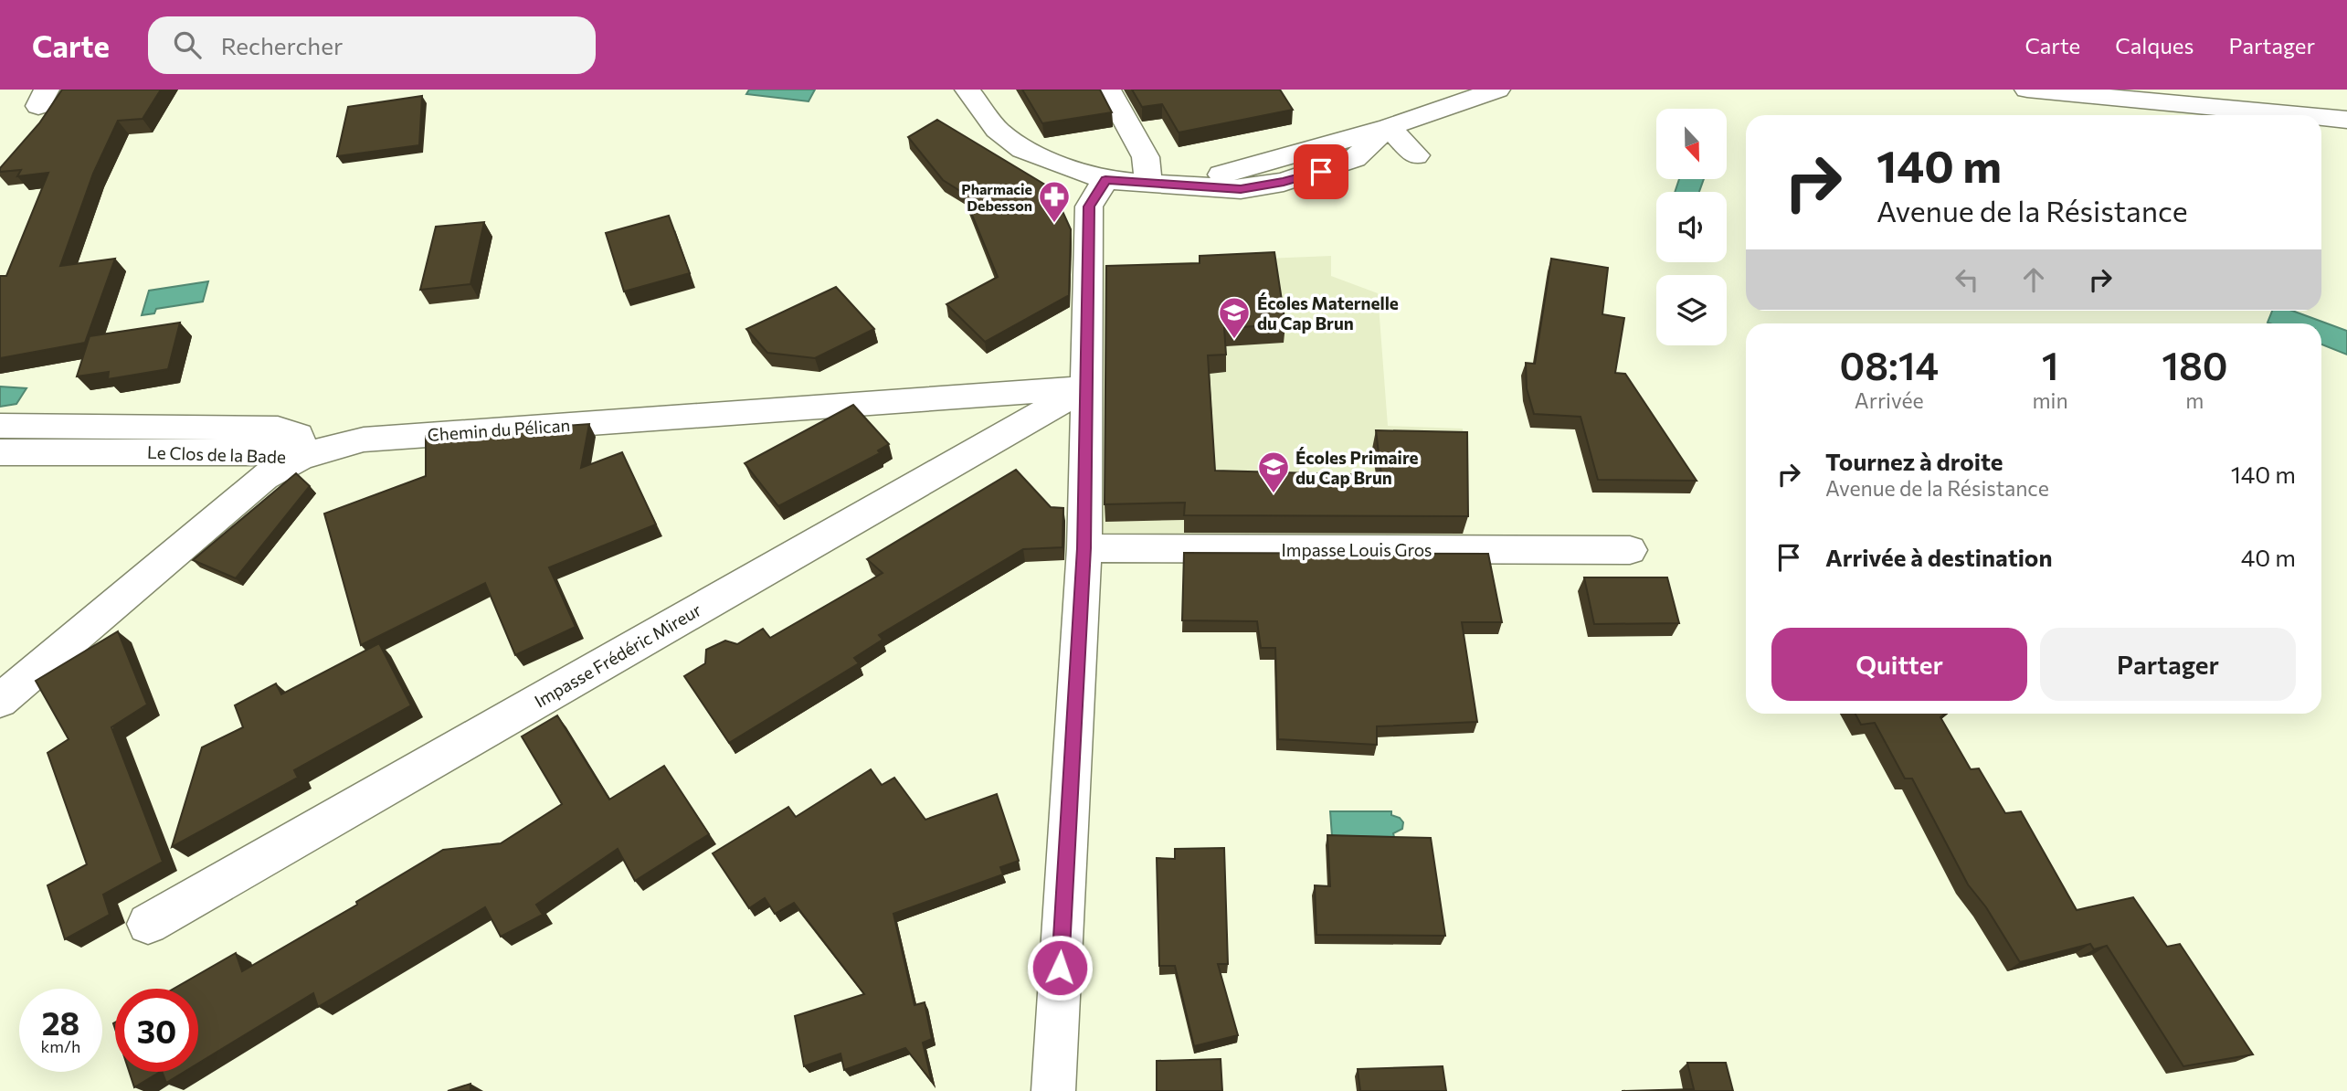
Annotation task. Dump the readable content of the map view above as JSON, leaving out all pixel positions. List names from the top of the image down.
{
  "streets": {
    "street": [
      "Chemin du Pélican",
      "Le Clos de la Bade",
      "Impasse Louis Gros",
      "Impasse Frédéric Mireur"
    ]
  },
  "crossings": [
    ["Chemin du Pélican", "Le Clos de la Bade"],
    ["Chemin du Pélican", "Impasse Frédéric Mireur"]
  ],
  "places": {
    "pharmacy": ["Pharmacie Debesson"],
    "school or university": ["Écoles Maternelle du Cap Brun", "Écoles Primaire du Cap Brun"]
  },
  "north": "bottom",
  "page": {
    "header": "Carte",
    "search": "Rechercher",
    "nav": ["Carte", "Calques", "Partager"],
    "turn": ["140 m", "Avenue de la Résistance"],
    "eta": [
      "08:14",
      "Arrivée",
      "1",
      "min",
      "180",
      "m"
    ],
    "list": [
      {
        "name": "Tournez à droite",
        "note": "Avenue de la Résistance",
        "value": "140 m"
      },
      {
        "name": "Arrivée à destination",
        "value": "40 m"
      }
    ],
    "buttons": ["Quitter", "Partager"],
    "speed": "28 km/h",
    "limit": "30"
  }
}
